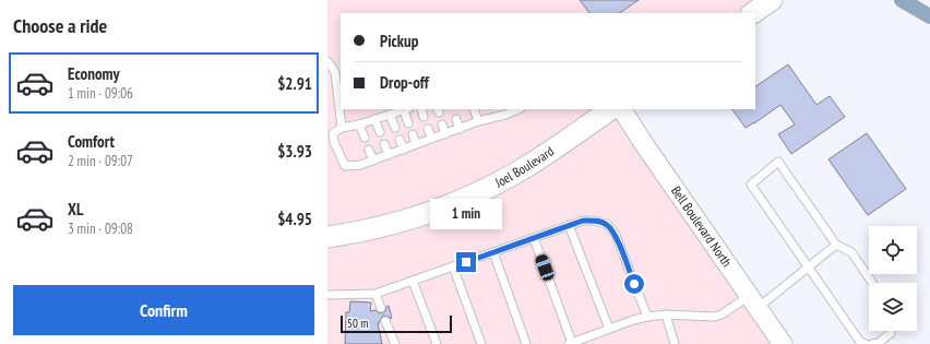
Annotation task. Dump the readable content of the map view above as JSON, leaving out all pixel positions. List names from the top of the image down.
{
  "streets": {
    "main road": ["Joel Boulevard"],
    "street": ["Bell Boulevard North"]
  },
  "scale_bar": "50 m",
  "page": {
    "heading": "Choose a ride",
    "banner": ["Pickup", "Drop-off"],
    "list": [
      {
        "name": "Economy",
        "note": "1 min · 09:06",
        "value": "$2.91"
      },
      {
        "name": "Comfort",
        "note": "2 min · 09:07",
        "value": "$3.93"
      },
      {
        "name": "XL",
        "note": "3 min · 09:08",
        "value": "$4.95"
      }
    ],
    "bubble": "1 min",
    "buttons": "Confirm",
    "scale": "50 m"
  }
}
